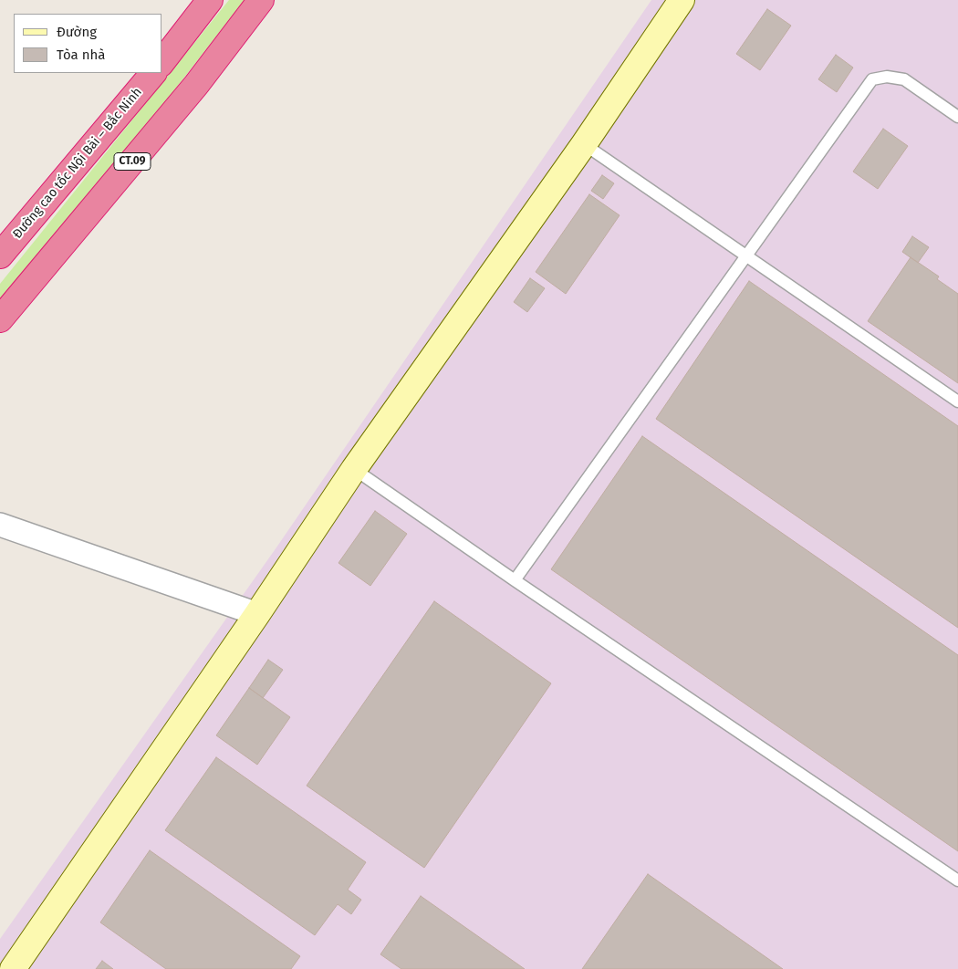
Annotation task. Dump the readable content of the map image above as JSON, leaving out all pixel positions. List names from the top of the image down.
{
  "streets": {
    "highway": ["CT.09", "Đường cao tốc Nội Bài – Bắc Ninh"]
  },
  "legend": ["Đường", "Tòa nhà"]
}
